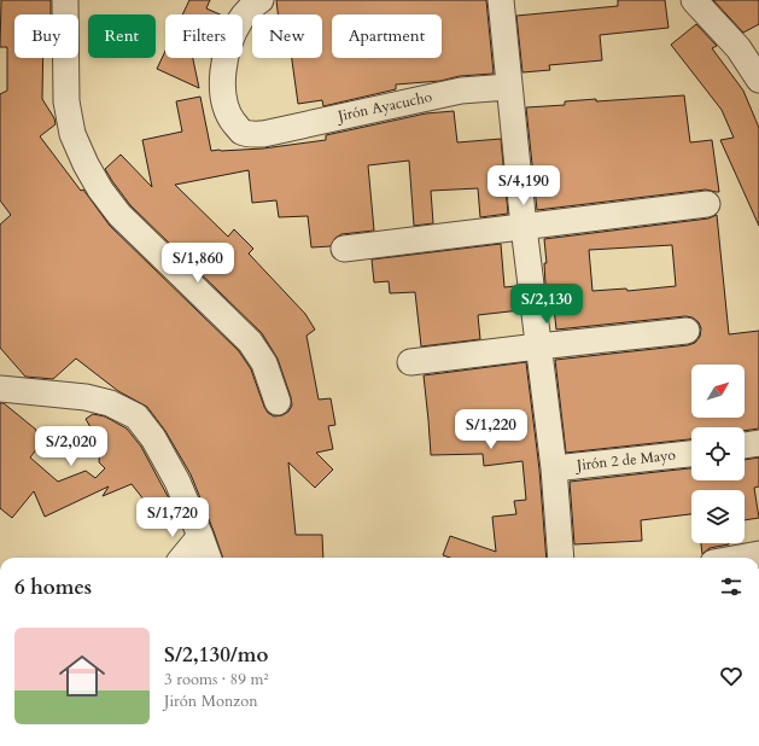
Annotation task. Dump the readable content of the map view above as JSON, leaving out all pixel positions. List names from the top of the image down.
{
  "streets": {
    "street": ["Jirón Ayacucho", "Jirón 2 de Mayo"]
  },
  "north": "top right",
  "page": {
    "chip": [
      "Buy",
      "Rent",
      "Filters",
      "New",
      "Apartment"
    ],
    "price": [
      "S/4,190",
      "S/1,860",
      "S/2,130",
      "S/1,220",
      "S/2,020",
      "S/1,720"
    ],
    "heading": "6 homes",
    "list": [
      {
        "name": "S/2,130/mo",
        "note": "3 rooms · 89 m² · Jirón Monzon"
      }
    ]
  }
}
